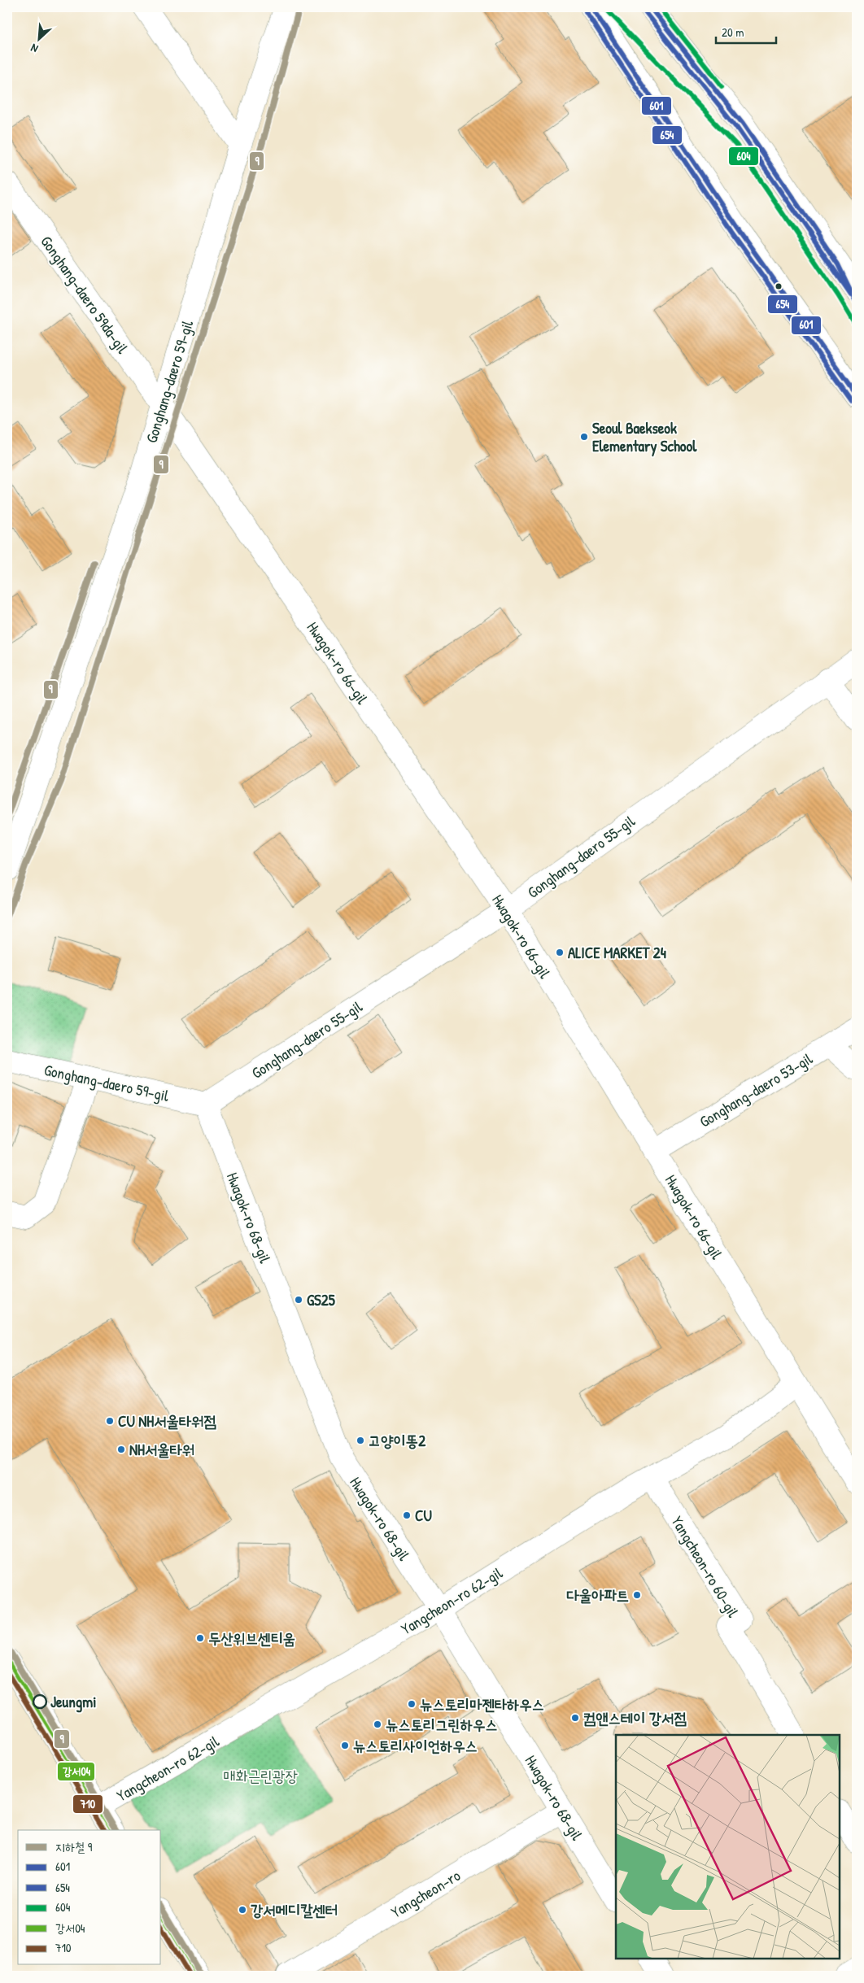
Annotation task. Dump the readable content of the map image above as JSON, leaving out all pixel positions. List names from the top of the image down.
{
  "streets": {
    "street": [
      "Gonghang-daero 59da-gil",
      "Gonghang-daero 59-gil",
      "Hwagok-ro 66-gil",
      "Gonghang-daero 55-gil",
      "Gonghang-daero 53-gil",
      "Hwagok-ro 68-gil",
      "Yangcheon-ro 60-gil",
      "Yangcheon-ro 62-gil",
      "Yangcheon-ro"
    ]
  },
  "crossings": [
    ["Gonghang-daero 59da-gil", "Gonghang-daero 59-gil"],
    ["Gonghang-daero 59da-gil", "Hwagok-ro 66-gil"],
    ["Gonghang-daero 59-gil", "Hwagok-ro 66-gil"],
    ["Gonghang-daero 59-gil", "Gonghang-daero 55-gil"],
    ["Gonghang-daero 59-gil", "Hwagok-ro 68-gil"],
    ["Hwagok-ro 66-gil", "Gonghang-daero 55-gil"],
    ["Hwagok-ro 66-gil", "Gonghang-daero 53-gil"],
    ["Hwagok-ro 66-gil", "Yangcheon-ro 62-gil"],
    ["Gonghang-daero 55-gil", "Hwagok-ro 68-gil"],
    ["Hwagok-ro 68-gil", "Yangcheon-ro 62-gil"],
    ["Hwagok-ro 68-gil", "Yangcheon-ro"],
    ["Yangcheon-ro 60-gil", "Yangcheon-ro 62-gil"]
  ],
  "parks": ["매화근린광장"],
  "places": [
    "Seoul Baekseok Elementary School",
    "ALICE MARKET 24",
    "GS25",
    "CU NH서울타워점",
    "고양이똥2",
    "NH서울타워",
    "CU",
    "다울아파트",
    "두산위브센티움",
    "Jeungmi",
    "뉴스토리마젠타하우스",
    "컴앤스테이 강서점",
    "뉴스토리그린하우스",
    "뉴스토리사이언하우스",
    "강서메디칼센터"
  ],
  "lines": [
    "metro line 9",
    "transit line 601",
    "transit line 604",
    "transit line 654",
    "transit line 강서04",
    "transit line 710"
  ],
  "legend": [
    "지하철 9",
    "601",
    "654",
    "604",
    "강서04",
    "710"
  ],
  "scale_bar": "20 m",
  "north": "bottom left"
}
